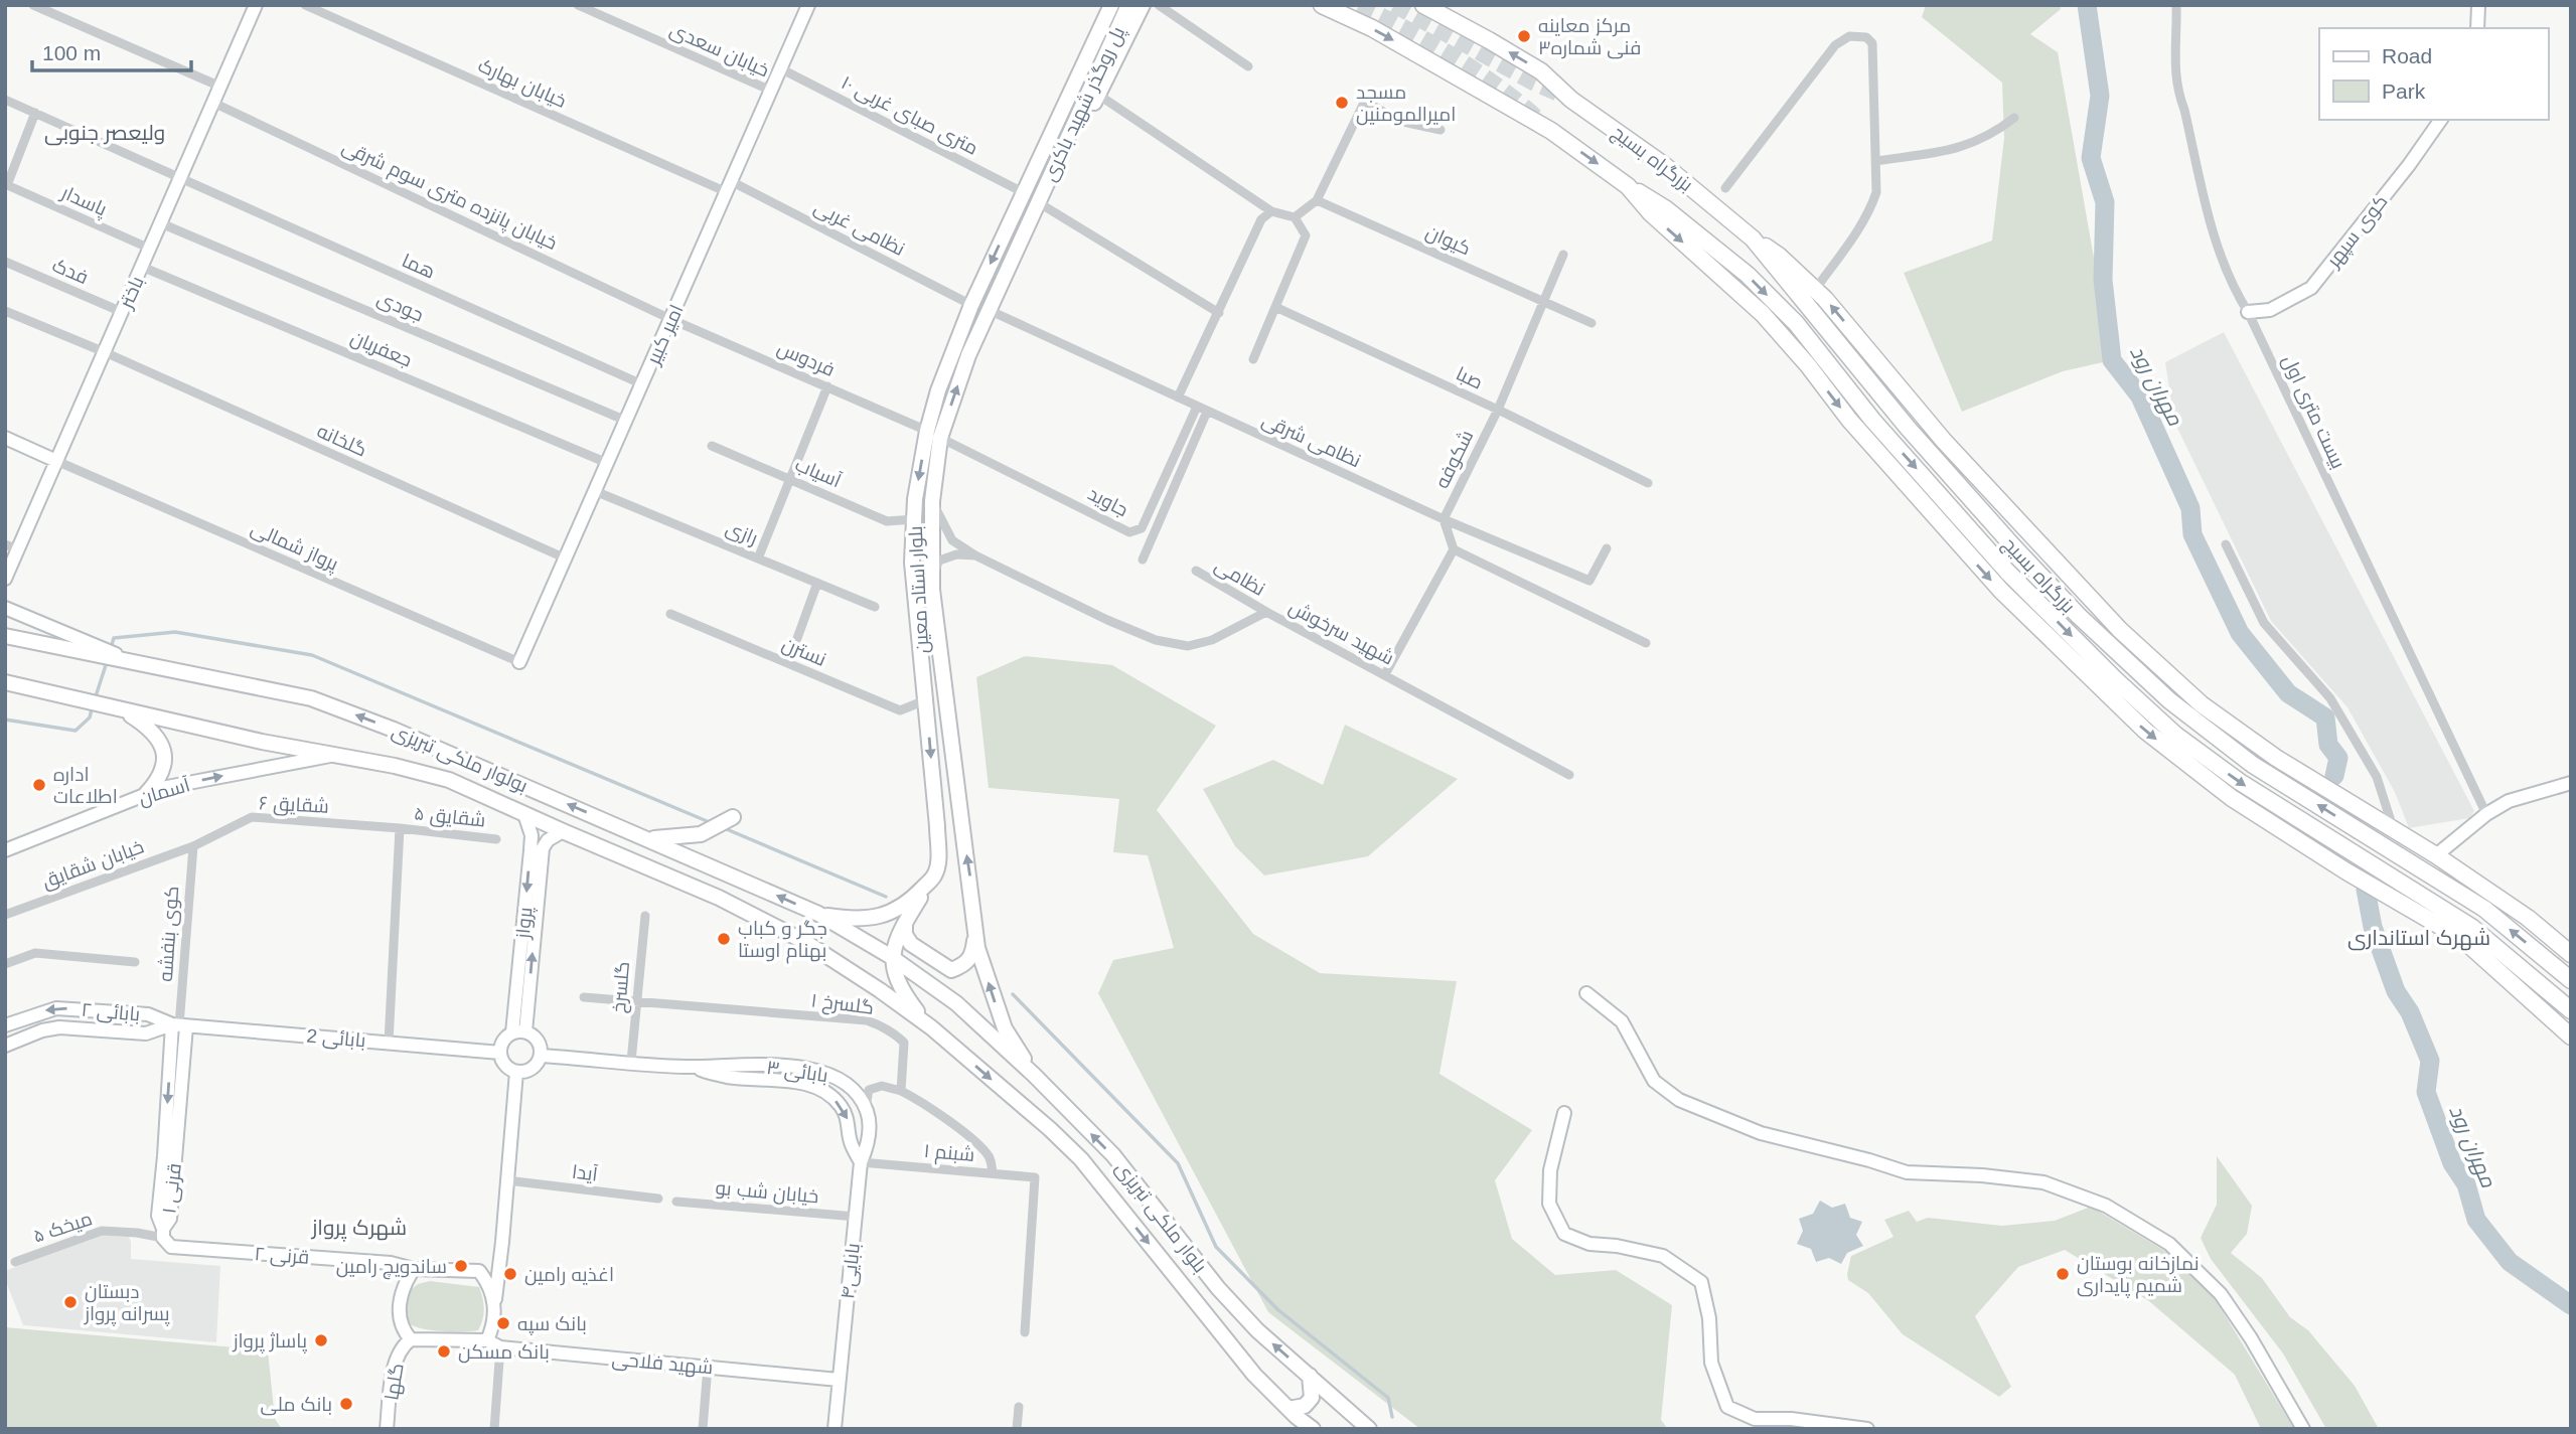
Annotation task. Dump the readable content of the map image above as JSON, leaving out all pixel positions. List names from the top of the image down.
{
  "streets": {
    "highway": ["بزرگراه بسیج"],
    "main road": [
      "پل روگذر شهید باکری",
      "بلوار استاد معین",
      "بولوار ملکی تبریزی",
      "بلوار ملکى تبریزى"
    ],
    "street": [
      "خیابان سعدی",
      "خیابان بهارک",
      "۱۰ متری صبای غربی",
      "خیابان پانزده متری سوم شرقی",
      "پاسدار",
      "نظامی غربی",
      "کوی سپهر",
      "کیوان",
      "هما",
      "فدک",
      "باختر",
      "جودی",
      "امیر کبیر",
      "جعفریان",
      "فردوس",
      "صبا",
      "بیست متری اول",
      "گلخانه",
      "نظامی شرقی",
      "شکوفه",
      "آسیاب",
      "جاوید",
      "رازی",
      "پرواز شمالی",
      "نظامی",
      "شهید سرخوش",
      "نسترن",
      "آسمان",
      "شقایق ۶",
      "شقایق ۵",
      "خیابان شقایق",
      "پرواز",
      "کوی بنفشه",
      "گلسرخ",
      "گلسرخ ۱",
      "بابائی ۲",
      "بابائی 2",
      "بابائی ۳",
      "شبنم ۱",
      "آیدا",
      "قرنی ۱",
      "خیابان شب بو",
      "میخک ۵",
      "قرنی ۲",
      "بابایی۴",
      "شهید فلاحی",
      "گلها"
    ]
  },
  "crossings": [
    ["خیابان سعدی", "امیر کبیر"],
    ["خیابان بهارک", "نظامی غربی"],
    ["خیابان بهارک", "امیر کبیر"],
    ["پل روگذر شهید باکری", "۱۰ متری صبای غربی"],
    ["پل روگذر شهید باکری", "بلوار استاد معین"],
    ["۱۰ متری صبای غربی", "امیر کبیر"],
    ["۱۰ متری صبای غربی", "بلوار استاد معین"],
    ["خیابان پانزده متری سوم شرقی", "باختر"],
    ["خیابان پانزده متری سوم شرقی", "امیر کبیر"],
    ["خیابان پانزده متری سوم شرقی", "فردوس"],
    ["پاسدار", "باختر"],
    ["نظامی غربی", "امیر کبیر"],
    ["نظامی غربی", "بلوار استاد معین"],
    ["کوی سپهر", "بیست متری اول"],
    ["کیوان", "شکوفه"],
    ["هما", "باختر"],
    ["هما", "امیر کبیر"],
    ["فدک", "باختر"],
    ["باختر", "جودی"],
    ["باختر", "جعفریان"],
    ["باختر", "گلخانه"],
    ["باختر", "پرواز شمالی"],
    ["جودی", "امیر کبیر"],
    ["امیر کبیر", "جعفریان"],
    ["امیر کبیر", "فردوس"],
    ["امیر کبیر", "گلخانه"],
    ["امیر کبیر", "رازی"],
    ["امیر کبیر", "پرواز شمالی"],
    ["فردوس", "جاوید"],
    ["فردوس", "بلوار استاد معین"],
    ["صبا", "شکوفه"],
    ["نظامی شرقی", "شکوفه"],
    ["نظامی شرقی", "جاوید"],
    ["نظامی شرقی", "بلوار استاد معین"],
    ["آسیاب", "بلوار استاد معین"],
    ["جاوید", "بلوار استاد معین"],
    ["نظامی", "شهید سرخوش"],
    ["بلوار استاد معین", "شهید سرخوش"],
    ["بلوار استاد معین", "نسترن"],
    ["بلوار استاد معین", "بلوار ملکى تبریزى"],
    ["بولوار ملکی تبریزی", "آسمان"],
    ["بولوار ملکی تبریزی", "پرواز"],
    ["بولوار ملکی تبریزی", "بلوار ملکى تبریزى"],
    ["شقایق ۶", "شقایق ۵"],
    ["شقایق ۶", "خیابان شقایق"],
    ["شقایق ۶", "کوی بنفشه"],
    ["خیابان شقایق", "کوی بنفشه"],
    ["پرواز", "بابائی 2"],
    ["پرواز", "بابائی ۳"],
    ["کوی بنفشه", "بابائی ۲"],
    ["کوی بنفشه", "بابائی 2"],
    ["کوی بنفشه", "قرنی ۱"],
    ["گلسرخ", "گلسرخ ۱"],
    ["گلسرخ", "بابائی ۳"],
    ["بابائی ۲", "بابائی 2"],
    ["بابائی ۲", "قرنی ۱"],
    ["بابائی 2", "بابائی ۳"],
    ["بابائی 2", "قرنی ۱"],
    ["بابائی ۳", "شبنم ۱"],
    ["بابائی ۳", "بابایی۴"],
    ["شبنم ۱", "بابایی۴"],
    ["قرنی ۱", "میخک ۵"],
    ["قرنی ۱", "قرنی ۲"],
    ["خیابان شب بو", "بابایی۴"],
    ["میخک ۵", "قرنی ۲"],
    ["قرنی ۲", "شهید فلاحی"],
    ["قرنی ۲", "گلها"],
    ["بابایی۴", "شهید فلاحی"],
    ["شهید فلاحی", "گلها"]
  ],
  "one_way": ["آسمان"],
  "districts": ["ولیعصر جنوبی", "شهرک استانداری", "شهرک پرواز"],
  "water": ["مهران رود"],
  "places": [
    "مرکز معاینه فنی شماره۳",
    "مسجد امیرالمومنین",
    "اداره اطلاعات",
    "جگر و کباب بهنام اوستا",
    "ساندویچ رامین",
    "اغذیه رامین",
    "نمازخانه بوستان شمیم پایداری",
    "دبستان پسرانه پرواز",
    "بانک سپه",
    "پاساژ پرواز",
    "بانک مسکن",
    "بانک ملی"
  ],
  "legend": ["Road", "Park"],
  "scale_bar": "100 m"
}
